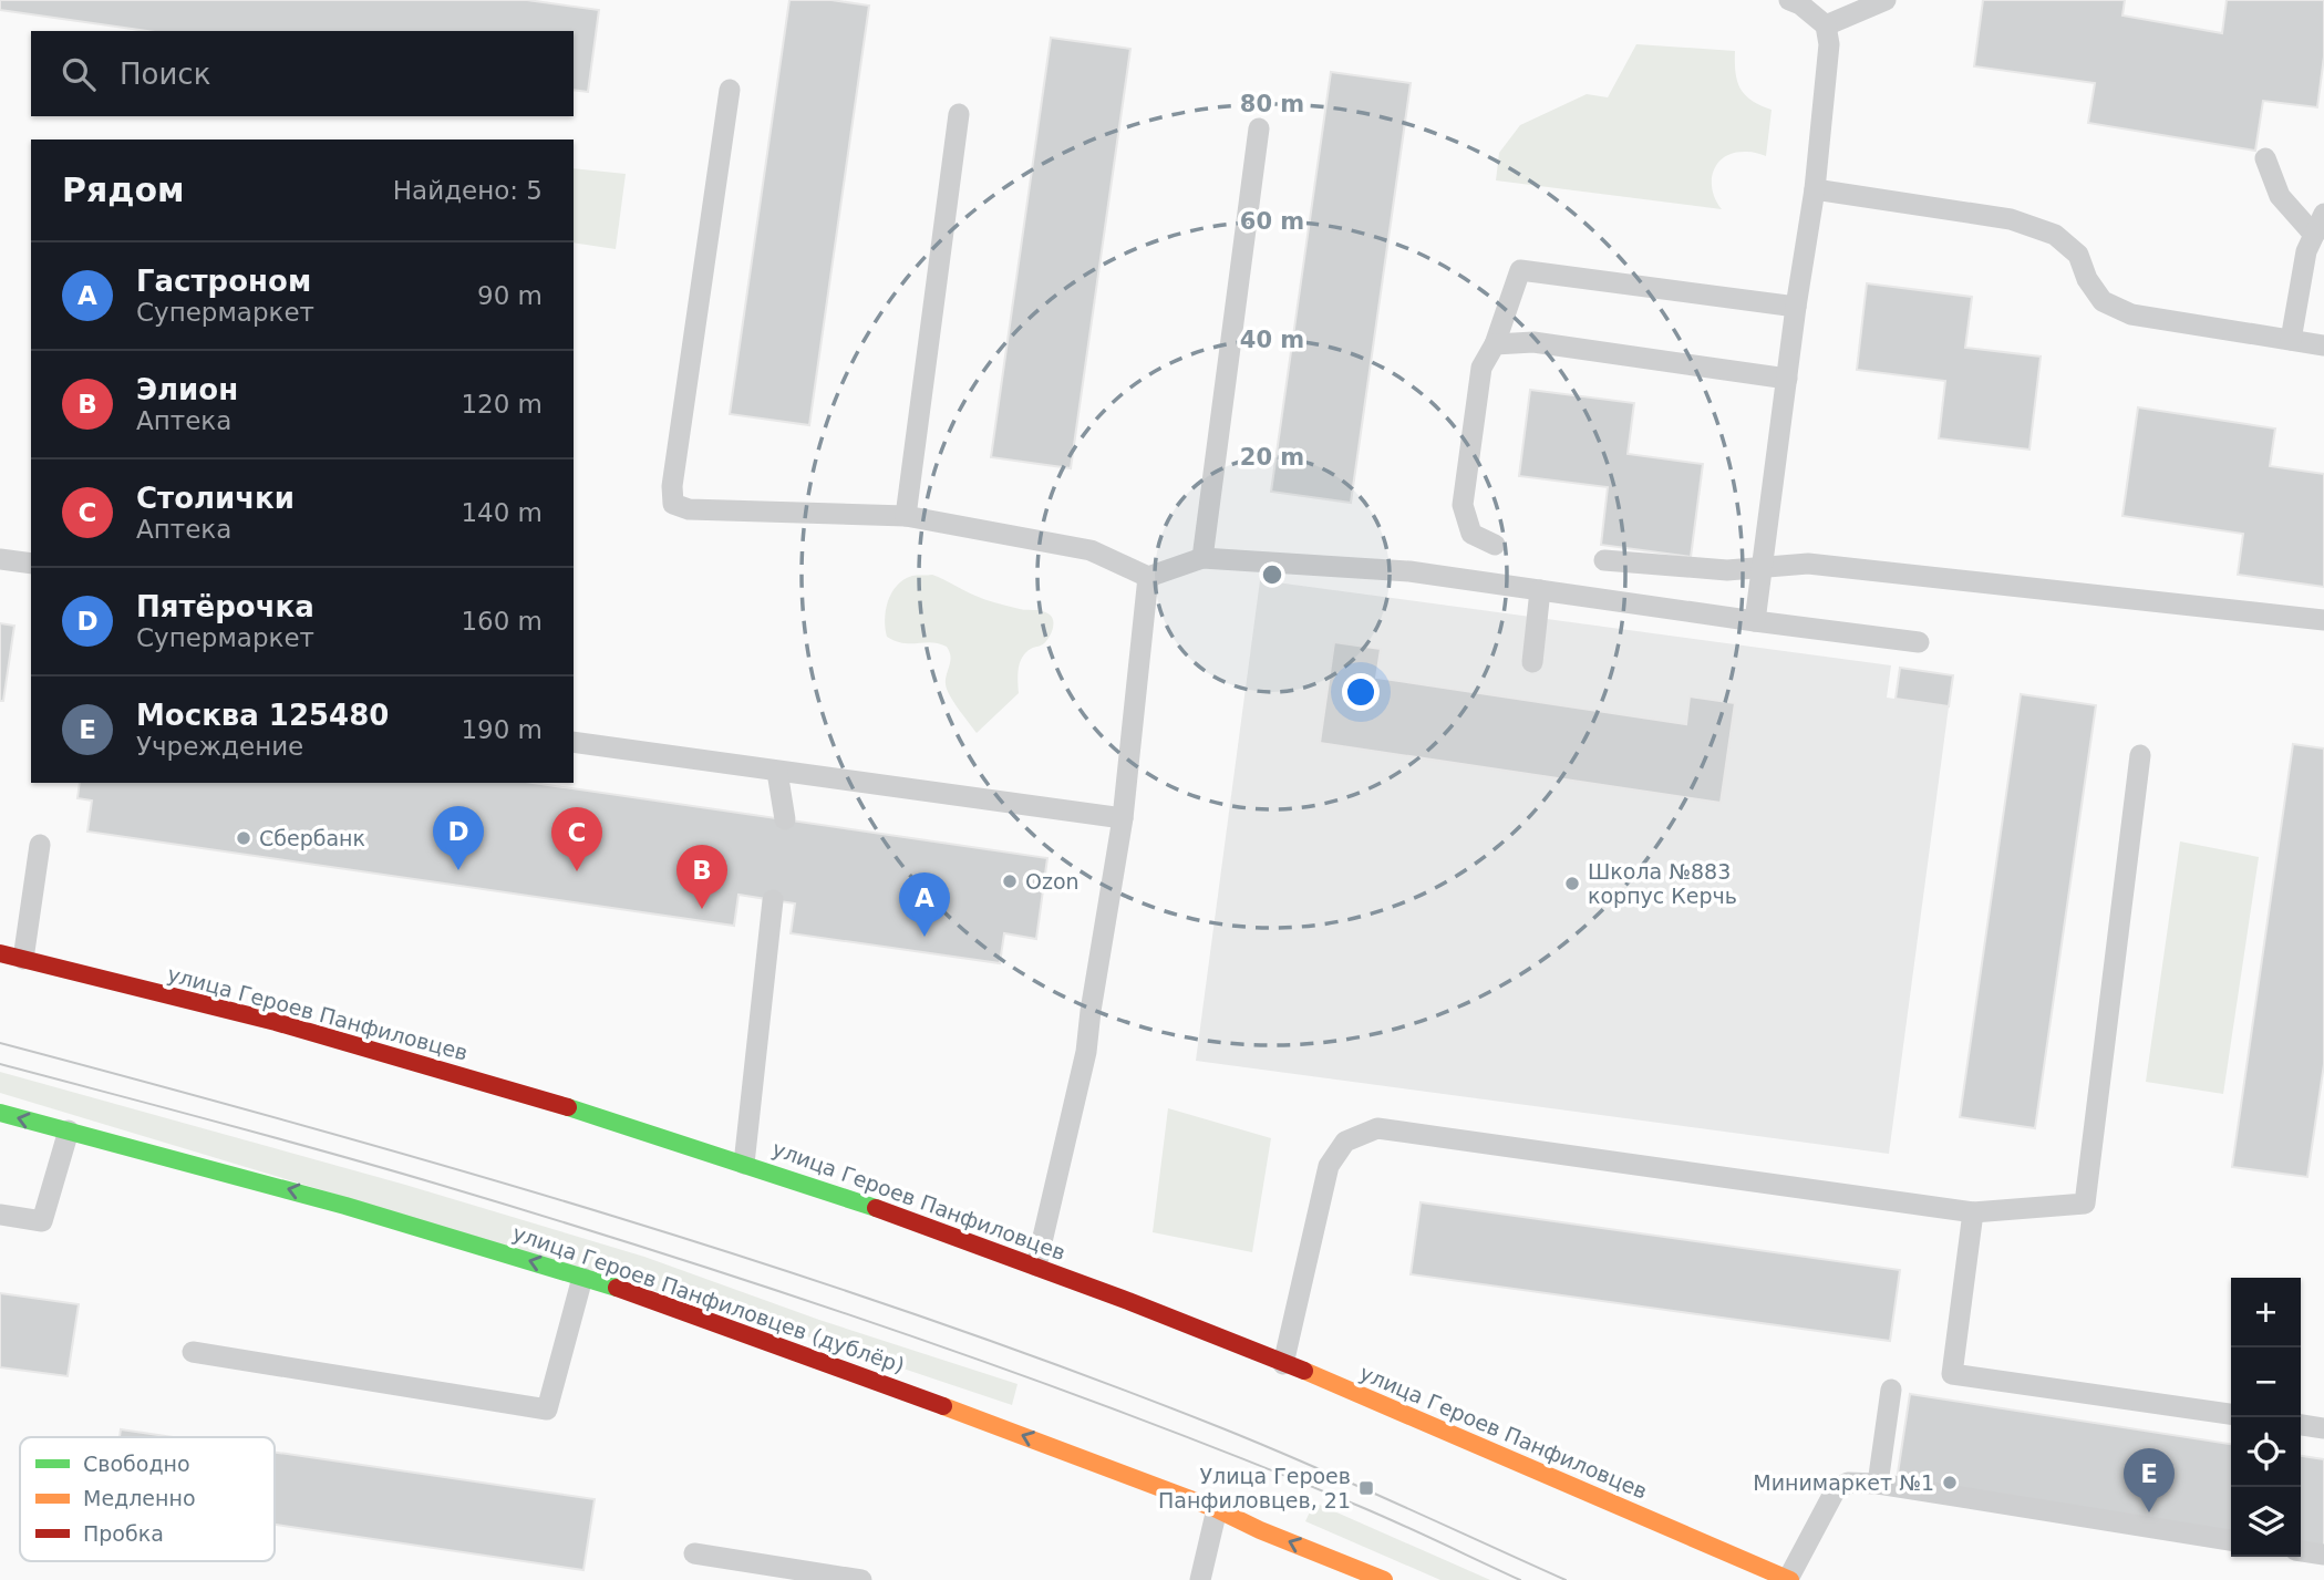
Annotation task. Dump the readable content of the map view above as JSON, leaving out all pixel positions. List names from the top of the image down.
{
  "streets": {
    "main road": ["улица Героев Панфиловцев", "улица Героев Панфиловцев (дублёр)"]
  },
  "one_way": ["улица Героев Панфиловцев (дублёр)"],
  "places": {
    "other": [
      "Сбербанк",
      "Ozon",
      "Школа №883 корпус Керчь",
      "Минимаркет №1"
    ],
    "transit": ["Улица Героев Панфиловцев, 21"]
  },
  "legend": ["Свободно", "Медленно", "Пробка"],
  "page": {
    "search": "Поиск",
    "heading": ["Рядом", "Найдено: 5"],
    "list": [
      {
        "mark": "A",
        "name": "Гастроном",
        "note": "Супермаркет",
        "value": "90 m"
      },
      {
        "mark": "B",
        "name": "Элион",
        "note": "Аптека",
        "value": "120 m"
      },
      {
        "mark": "C",
        "name": "Столички",
        "note": "Аптека",
        "value": "140 m"
      },
      {
        "mark": "D",
        "name": "Пятёрочка",
        "note": "Супермаркет",
        "value": "160 m"
      },
      {
        "mark": "E",
        "name": "Москва 125480",
        "note": "Учреждение",
        "value": "190 m"
      }
    ],
    "pins": [
      "D",
      "C",
      "B",
      "A",
      "E"
    ],
    "map_buttons": ["+", "−"]
  },
  "rings": [
    "80 m",
    "60 m",
    "40 m",
    "20 m"
  ]
}
